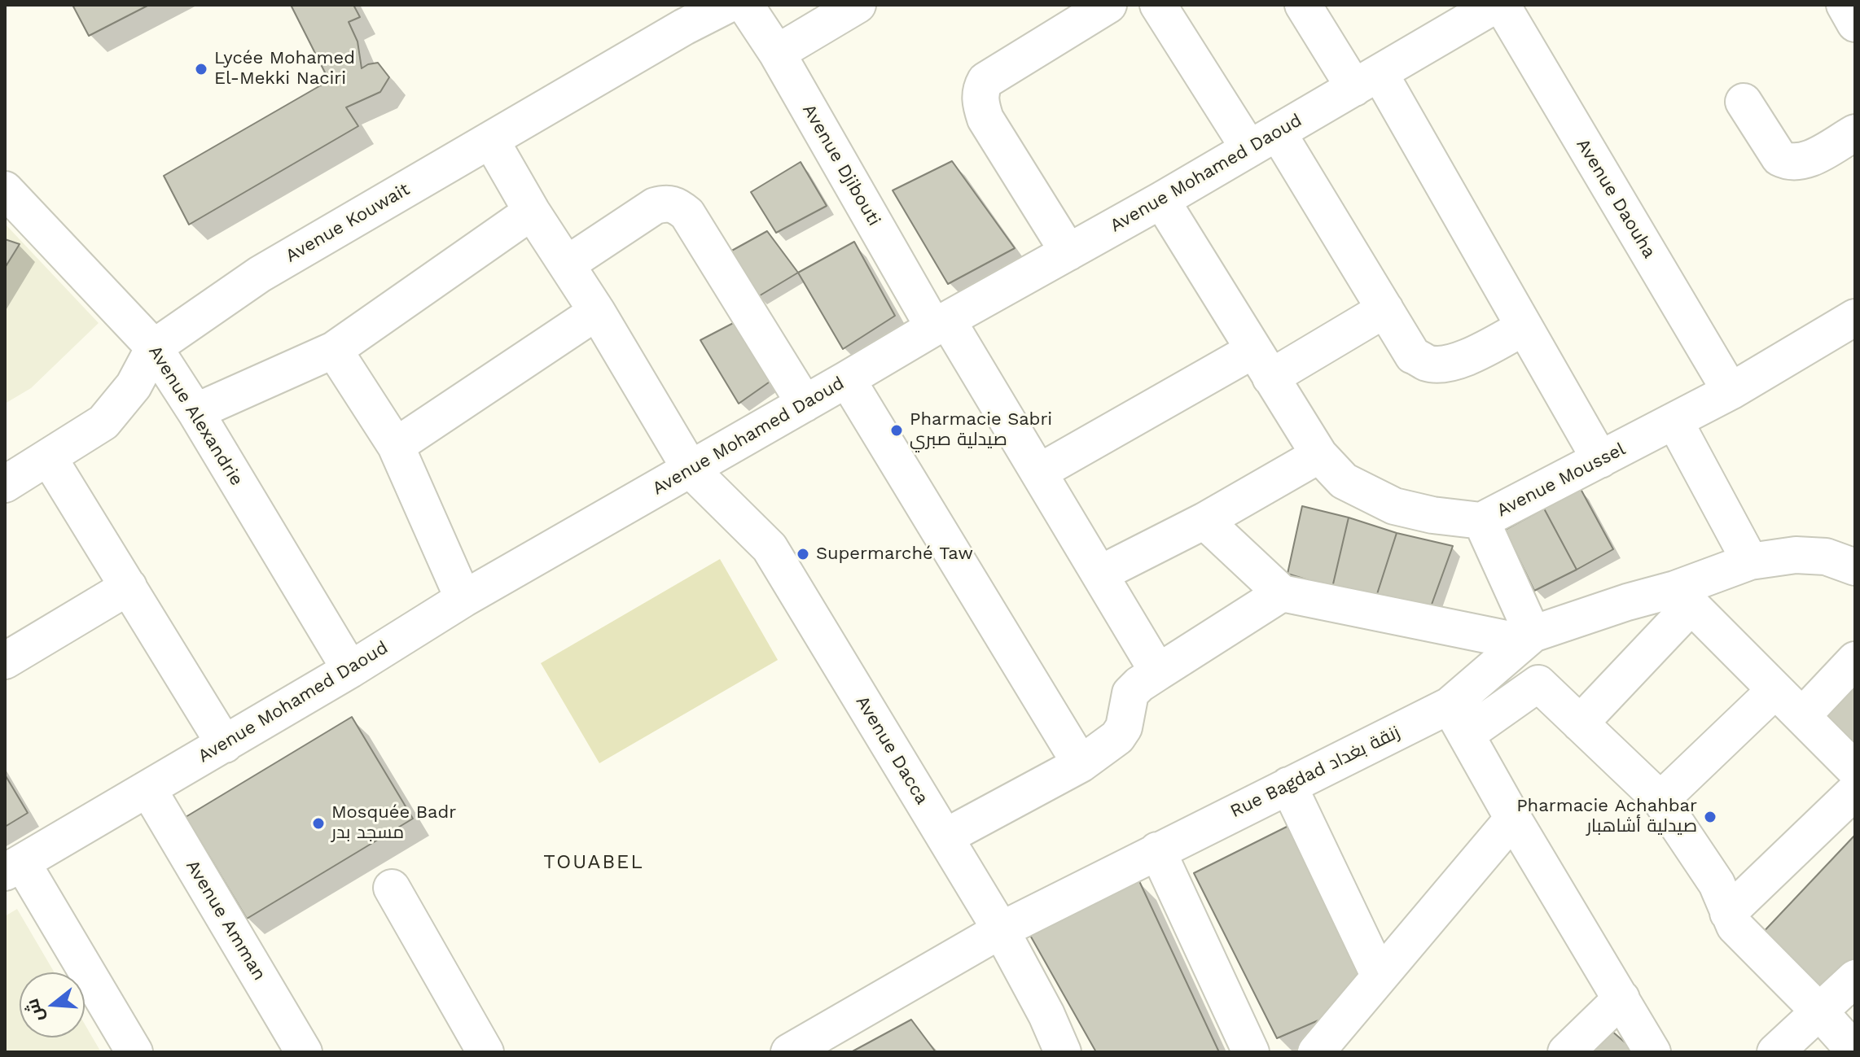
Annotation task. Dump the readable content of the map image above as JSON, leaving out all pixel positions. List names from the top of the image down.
{
  "streets": {
    "street": [
      "Avenue Djibouti",
      "Avenue Mohamed Daoud",
      "Avenue Daouha",
      "Avenue Kouwait",
      "Avenue Alexandrie",
      "Avenue Moussel",
      "Avenue Dacca",
      "Rue Bagdad زنقة بغداد",
      "Avenue Amman"
    ]
  },
  "crossings": [
    ["Avenue Djibouti", "Avenue Mohamed Daoud"],
    ["Avenue Mohamed Daoud", "Avenue Alexandrie"],
    ["Avenue Mohamed Daoud", "Avenue Moussel"],
    ["Avenue Mohamed Daoud", "Avenue Dacca"],
    ["Avenue Mohamed Daoud", "Avenue Amman"],
    ["Avenue Daouha", "Avenue Moussel"],
    ["Avenue Kouwait", "Avenue Alexandrie"],
    ["Avenue Kouwait", "Avenue Dacca"],
    ["Avenue Dacca", "Rue Bagdad زنقة بغداد"]
  ],
  "districts": ["TOUABEL"],
  "places": [
    "Lycée Mohamed El-Mekki Naciri",
    "Pharmacie Sabri صيدلية صبري",
    "Supermarché Taw",
    "Pharmacie Achahbar صيدلية أشاهبار",
    "Mosquée Badr مسجد بدر"
  ],
  "north": "left"
}
